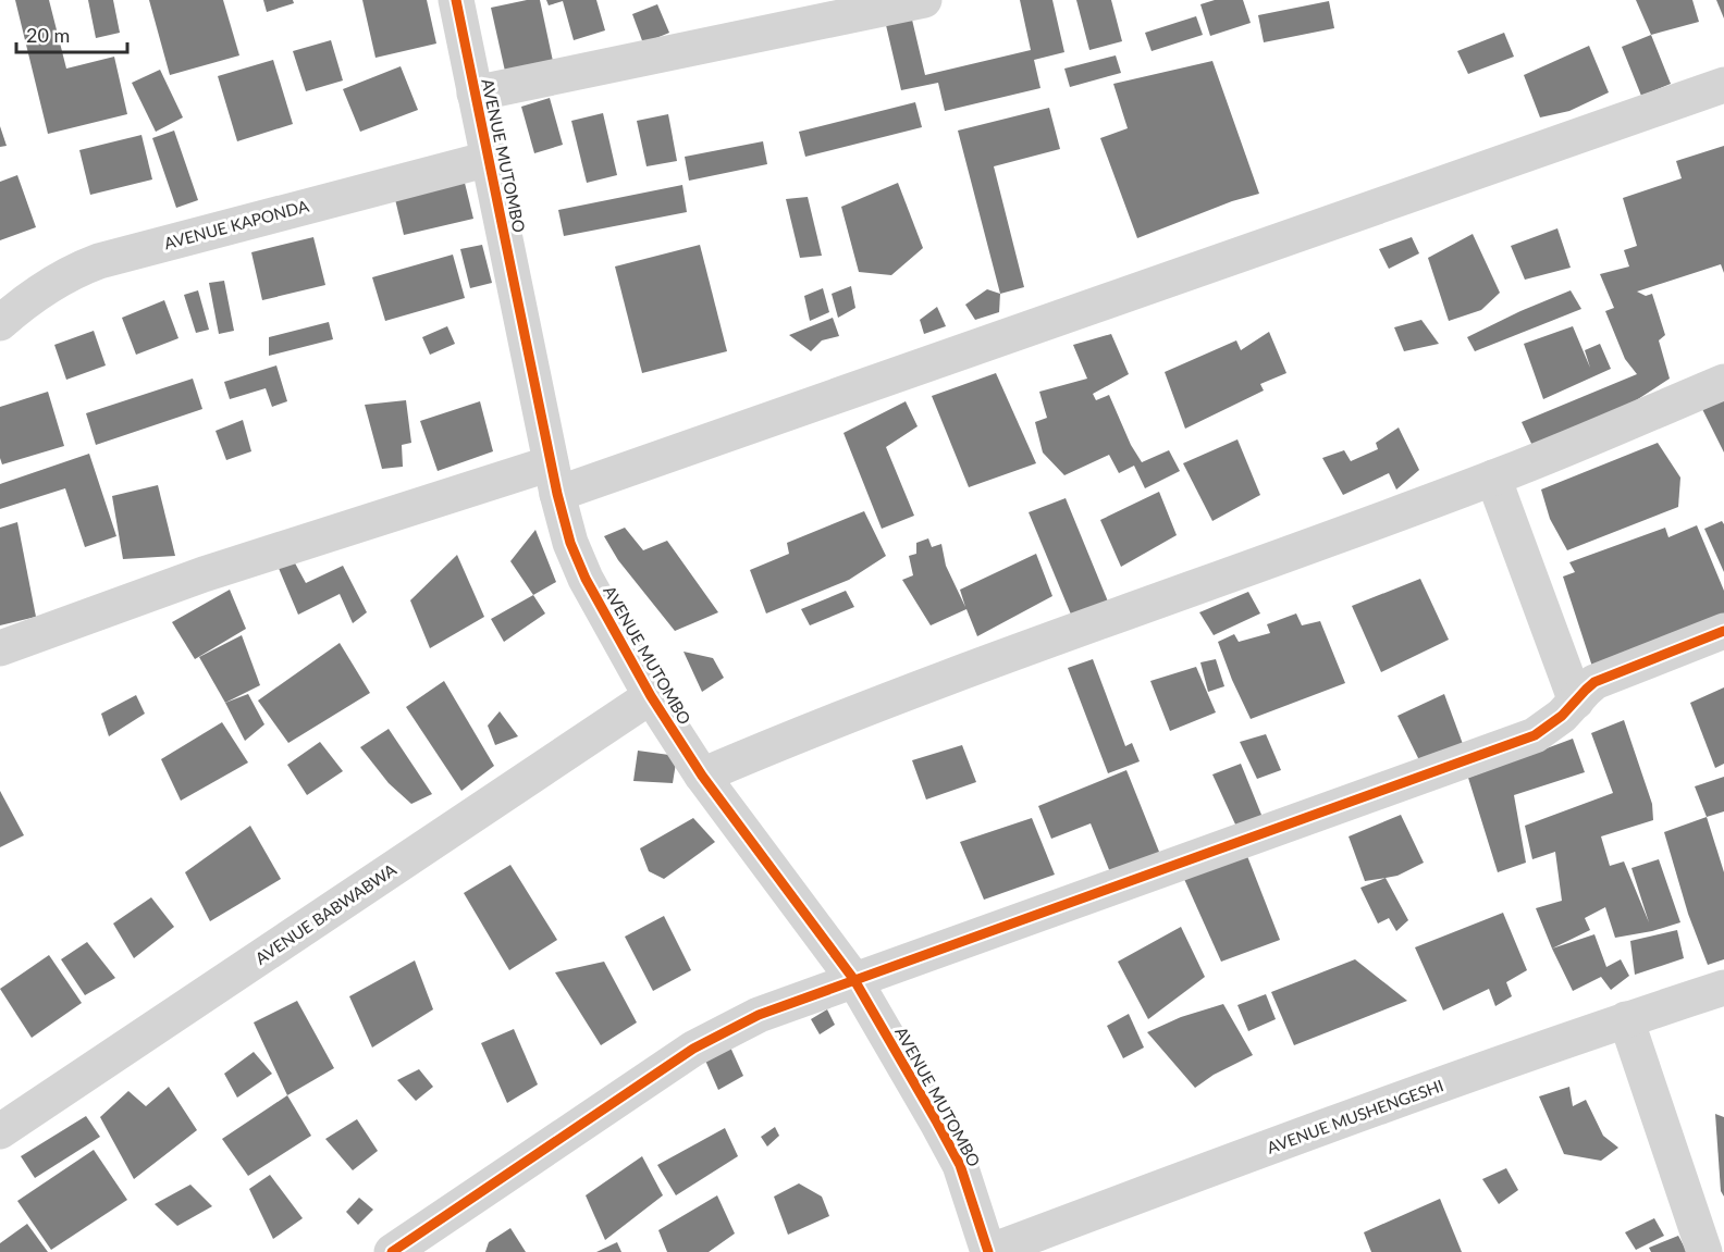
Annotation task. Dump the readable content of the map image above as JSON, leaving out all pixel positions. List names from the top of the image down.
{
  "streets": {
    "street": [
      "AVENUE MUTOMBO",
      "AVENUE KAPONDA",
      "AVENUE BABWABWA",
      "AVENUE MUSHENGESHI"
    ]
  },
  "crossings": [
    ["AVENUE MUTOMBO", "AVENUE KAPONDA"],
    ["AVENUE MUTOMBO", "AVENUE BABWABWA"],
    ["AVENUE MUTOMBO", "AVENUE MUSHENGESHI"]
  ],
  "scale_bar": "20 m"
}
